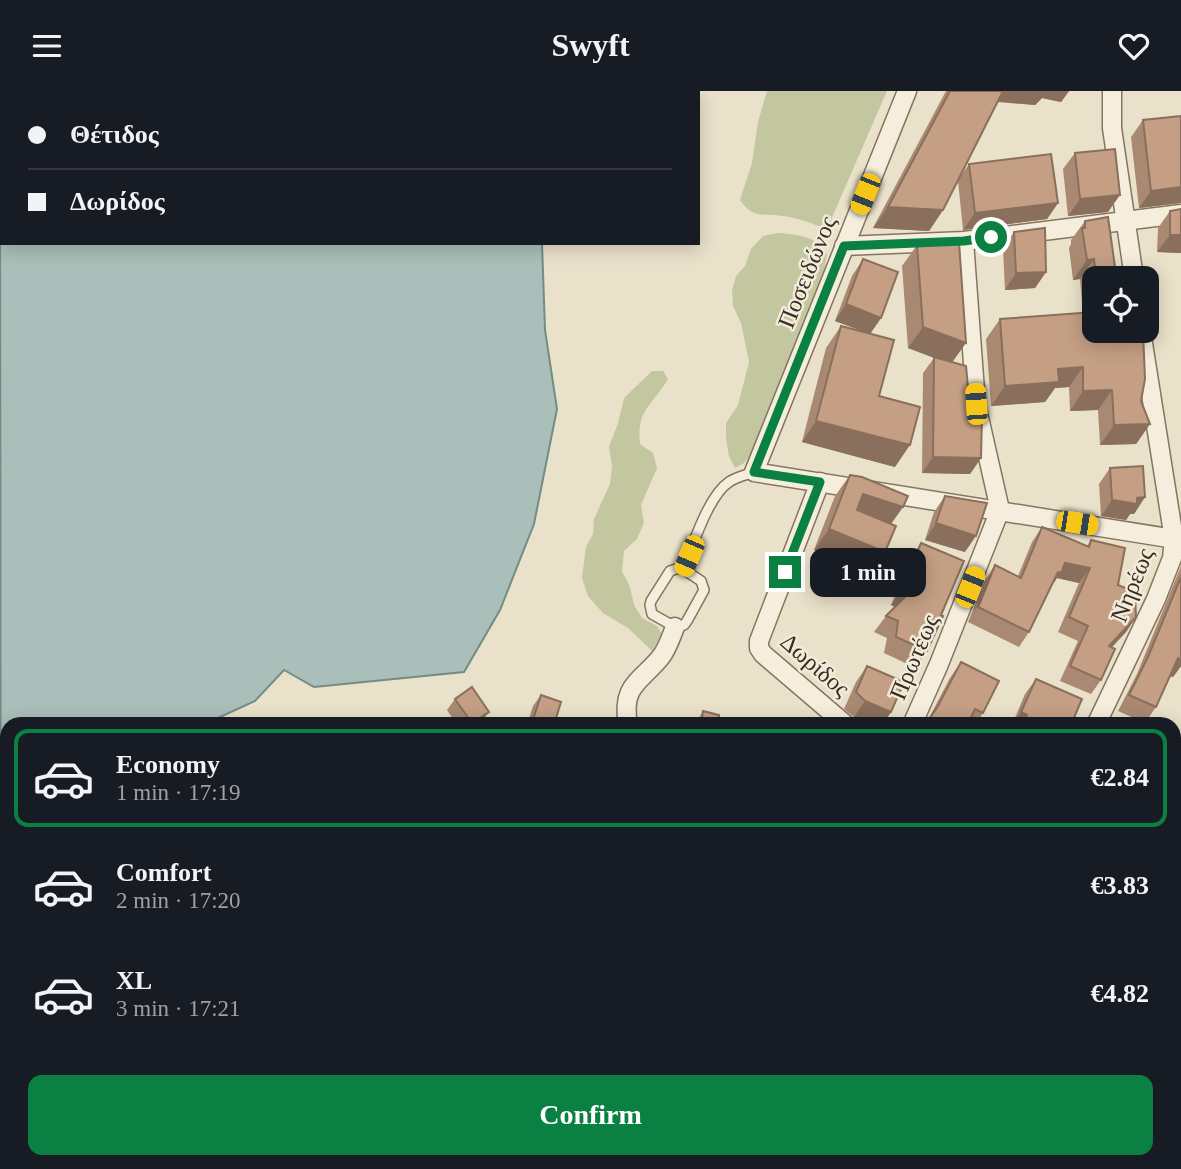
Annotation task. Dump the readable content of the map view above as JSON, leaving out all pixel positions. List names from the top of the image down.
{
  "streets": {
    "street": [
      "Ποσειδώνος",
      "Νηρέως",
      "Πρωτέως",
      "Δωρίδος"
    ]
  },
  "page": {
    "header": "Swyft",
    "banner": ["Θέτιδος", "Δωρίδος"],
    "bubble": "1 min",
    "list": [
      {
        "name": "Economy",
        "note": "1 min · 17:19",
        "value": "€2.84"
      },
      {
        "name": "Comfort",
        "note": "2 min · 17:20",
        "value": "€3.83"
      },
      {
        "name": "XL",
        "note": "3 min · 17:21",
        "value": "€4.82"
      }
    ],
    "buttons": "Confirm"
  }
}
